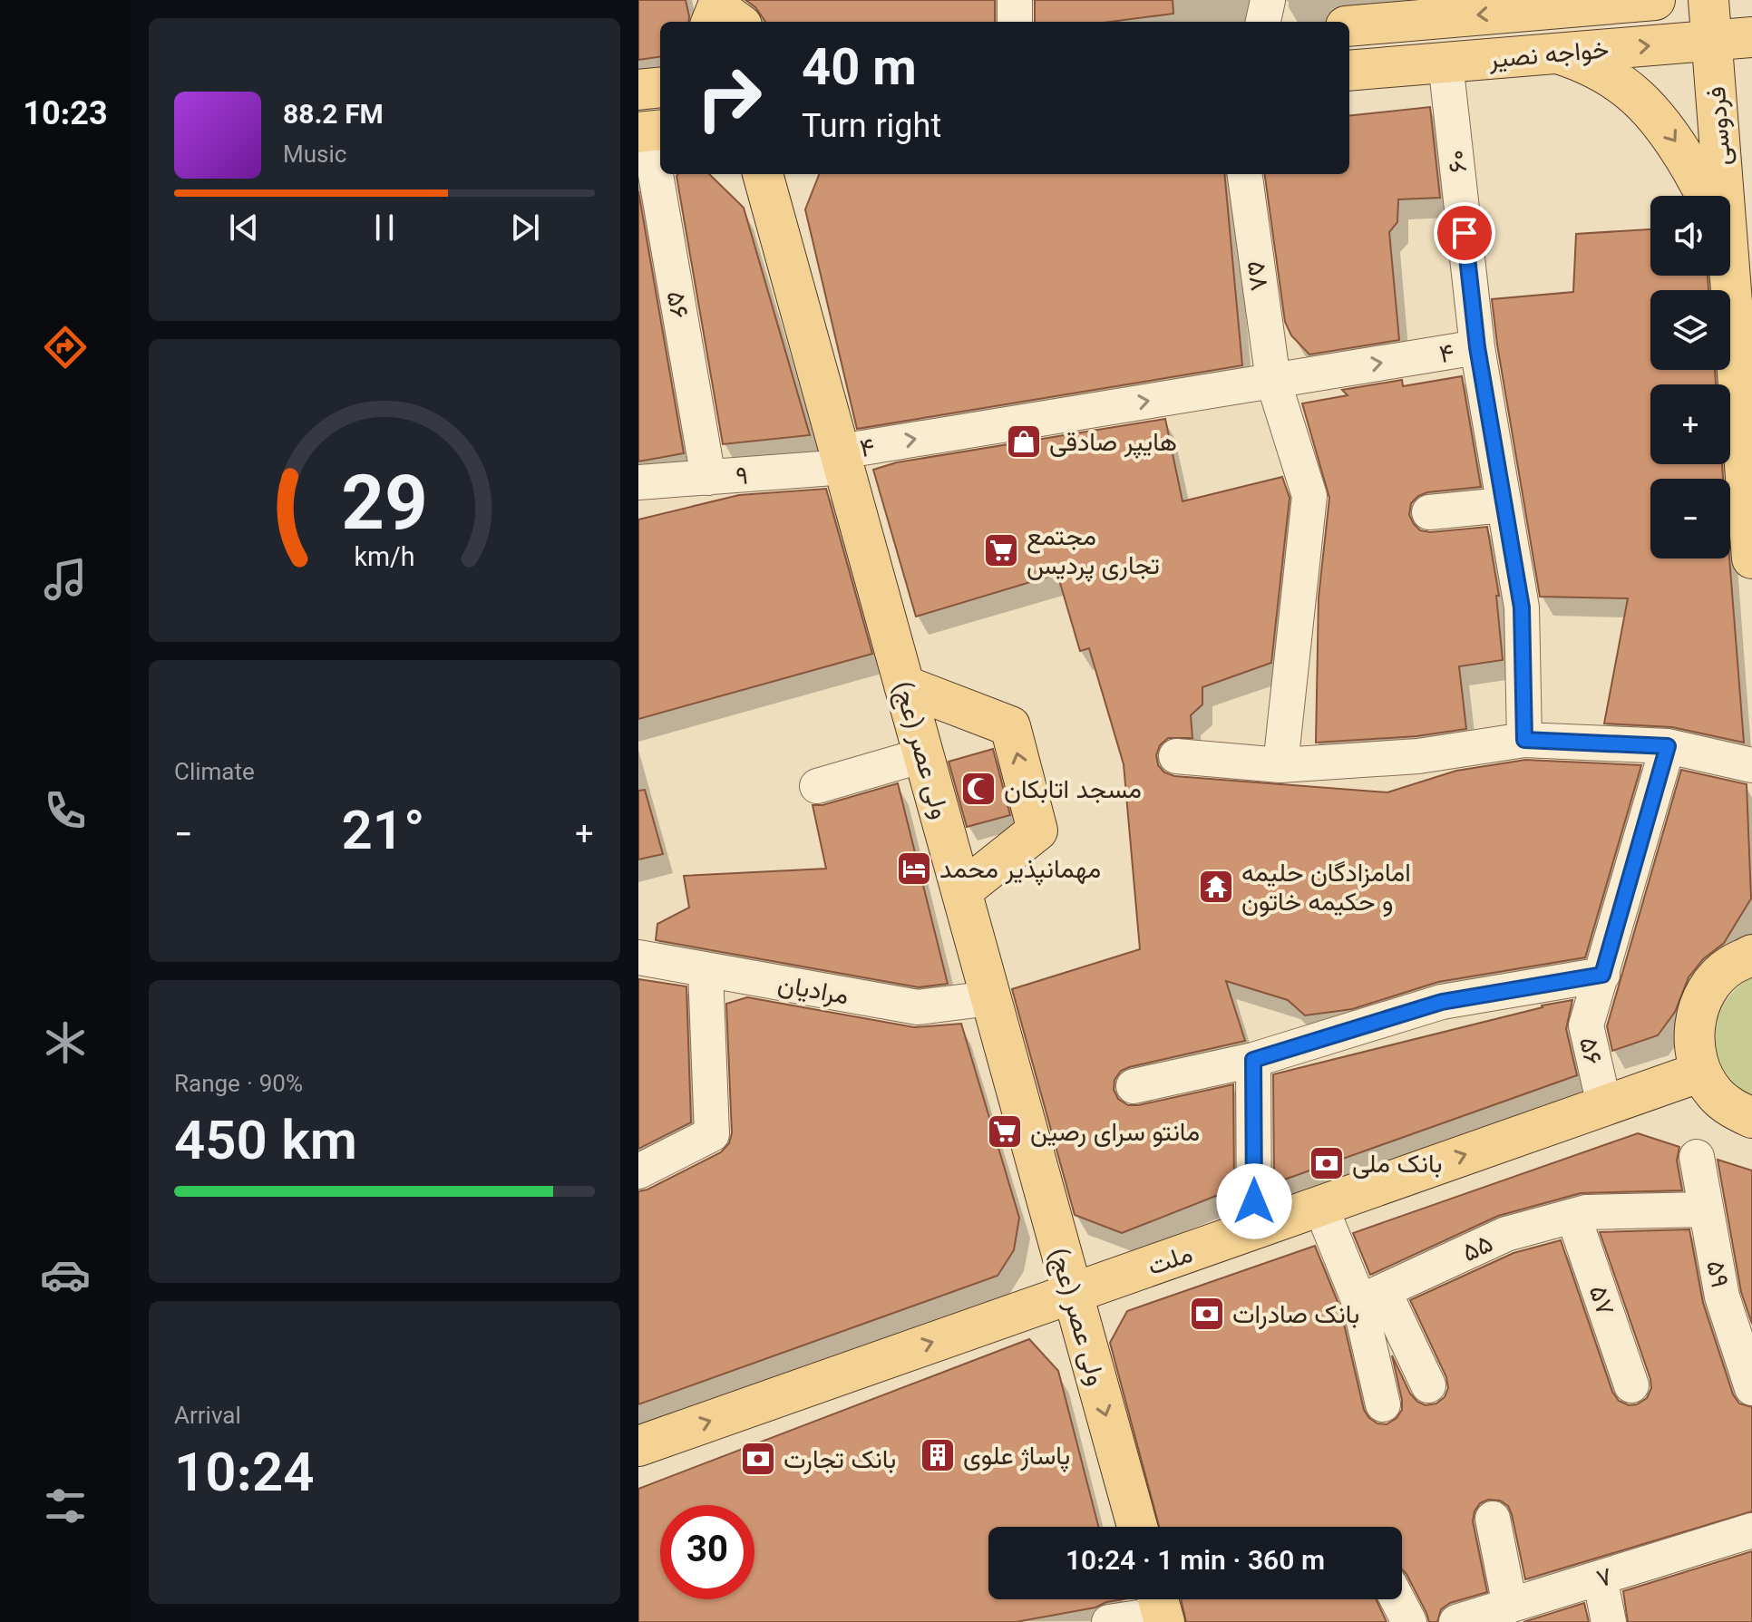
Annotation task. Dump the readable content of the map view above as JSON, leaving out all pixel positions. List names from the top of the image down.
{
  "streets": {
    "main road": [
      "خواجه نصیر",
      "فردوسی",
      "ولی عصر (عج)",
      "ملت"
    ],
    "street": [
      "۶۰",
      "۵۸",
      "۵۶",
      "۴",
      "۹",
      "مرادیان",
      "۵۵",
      "۵۹",
      "۵۷",
      "۷"
    ]
  },
  "crossings": [
    ["خواجه نصیر", "فردوسی"],
    ["خواجه نصیر", "۶۰"],
    ["۶۰", "۴"],
    ["۵۸", "۴"],
    ["۵۶", "۹"],
    ["۵۶", "ملت"],
    ["۴", "۹"],
    ["۴", "ولی عصر (عج)"],
    ["۹", "ولی عصر (عج)"],
    ["ولی عصر (عج)", "مرادیان"],
    ["ولی عصر (عج)", "ملت"],
    ["۵۵", "۵۹"],
    ["۵۵", "۵۷"]
  ],
  "one_way": ["۴", "ملت"],
  "places": {
    "shop": ["هایپر صادقی"],
    "supermarket": ["مجتمع تجاری پردیس", "مانتو سرای رصین"],
    "mosque": ["مسجد اتابکان"],
    "hotel": ["مهمانپذیر محمد"],
    "temple": ["امامزادگان حلیمه و حکیمه خاتون"],
    "bank": ["بانک ملی", "بانک صادرات", "بانک تجارت"],
    "building": ["پاساژ علوی"]
  },
  "page": {
    "tabs": "10:23",
    "turn": ["40 m", "Turn right"],
    "song": ["88.2 FM", "Music"],
    "map_buttons": ["+", "−"],
    "tile": [
      "Climate",
      ["Range · 90%", "450 km"],
      ["Arrival", "10:24"]
    ],
    "heat": ["−", "21°", "+"],
    "limit": "30",
    "trip": "10:24 · 1 min · 360 m",
    "gauge": ["29", "km/h"]
  }
}
